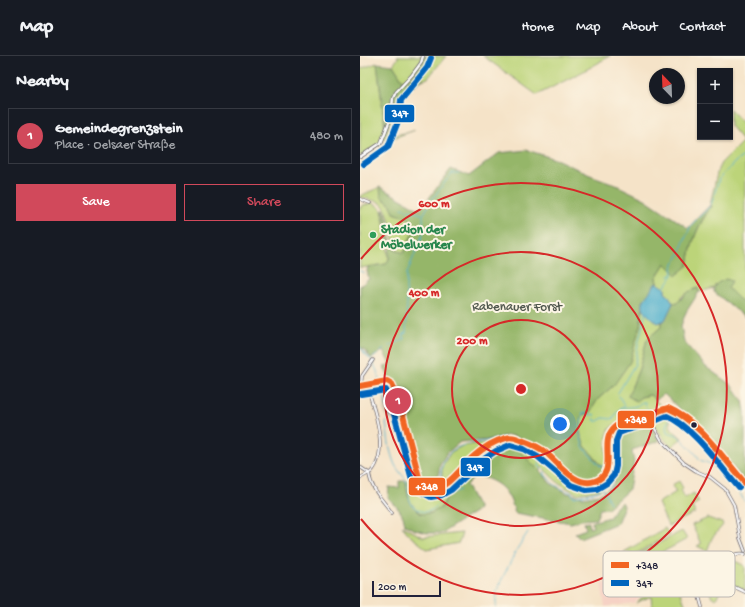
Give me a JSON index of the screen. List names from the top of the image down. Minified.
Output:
{"parks":["Rabenauer Forst"],"places":["Stadion der Möbelwerker"],"lines":["transit line 347","transit line +348"],"legend":["+348","347"],"scale_bar":"200 m","north":"top left","page":{"header":"Map","nav":["Home","Map","About","Contact"],"heading":"Nearby","map_buttons":["+","−"],"list":[{"mark":"1","name":"Gemeindegrenzstein","note":"Place · Oelsaer Straße","value":"480 m"}],"buttons":["Save","Share"],"pins":"1","scale":"200 m"},"rings":["600 m","400 m","200 m"]}
